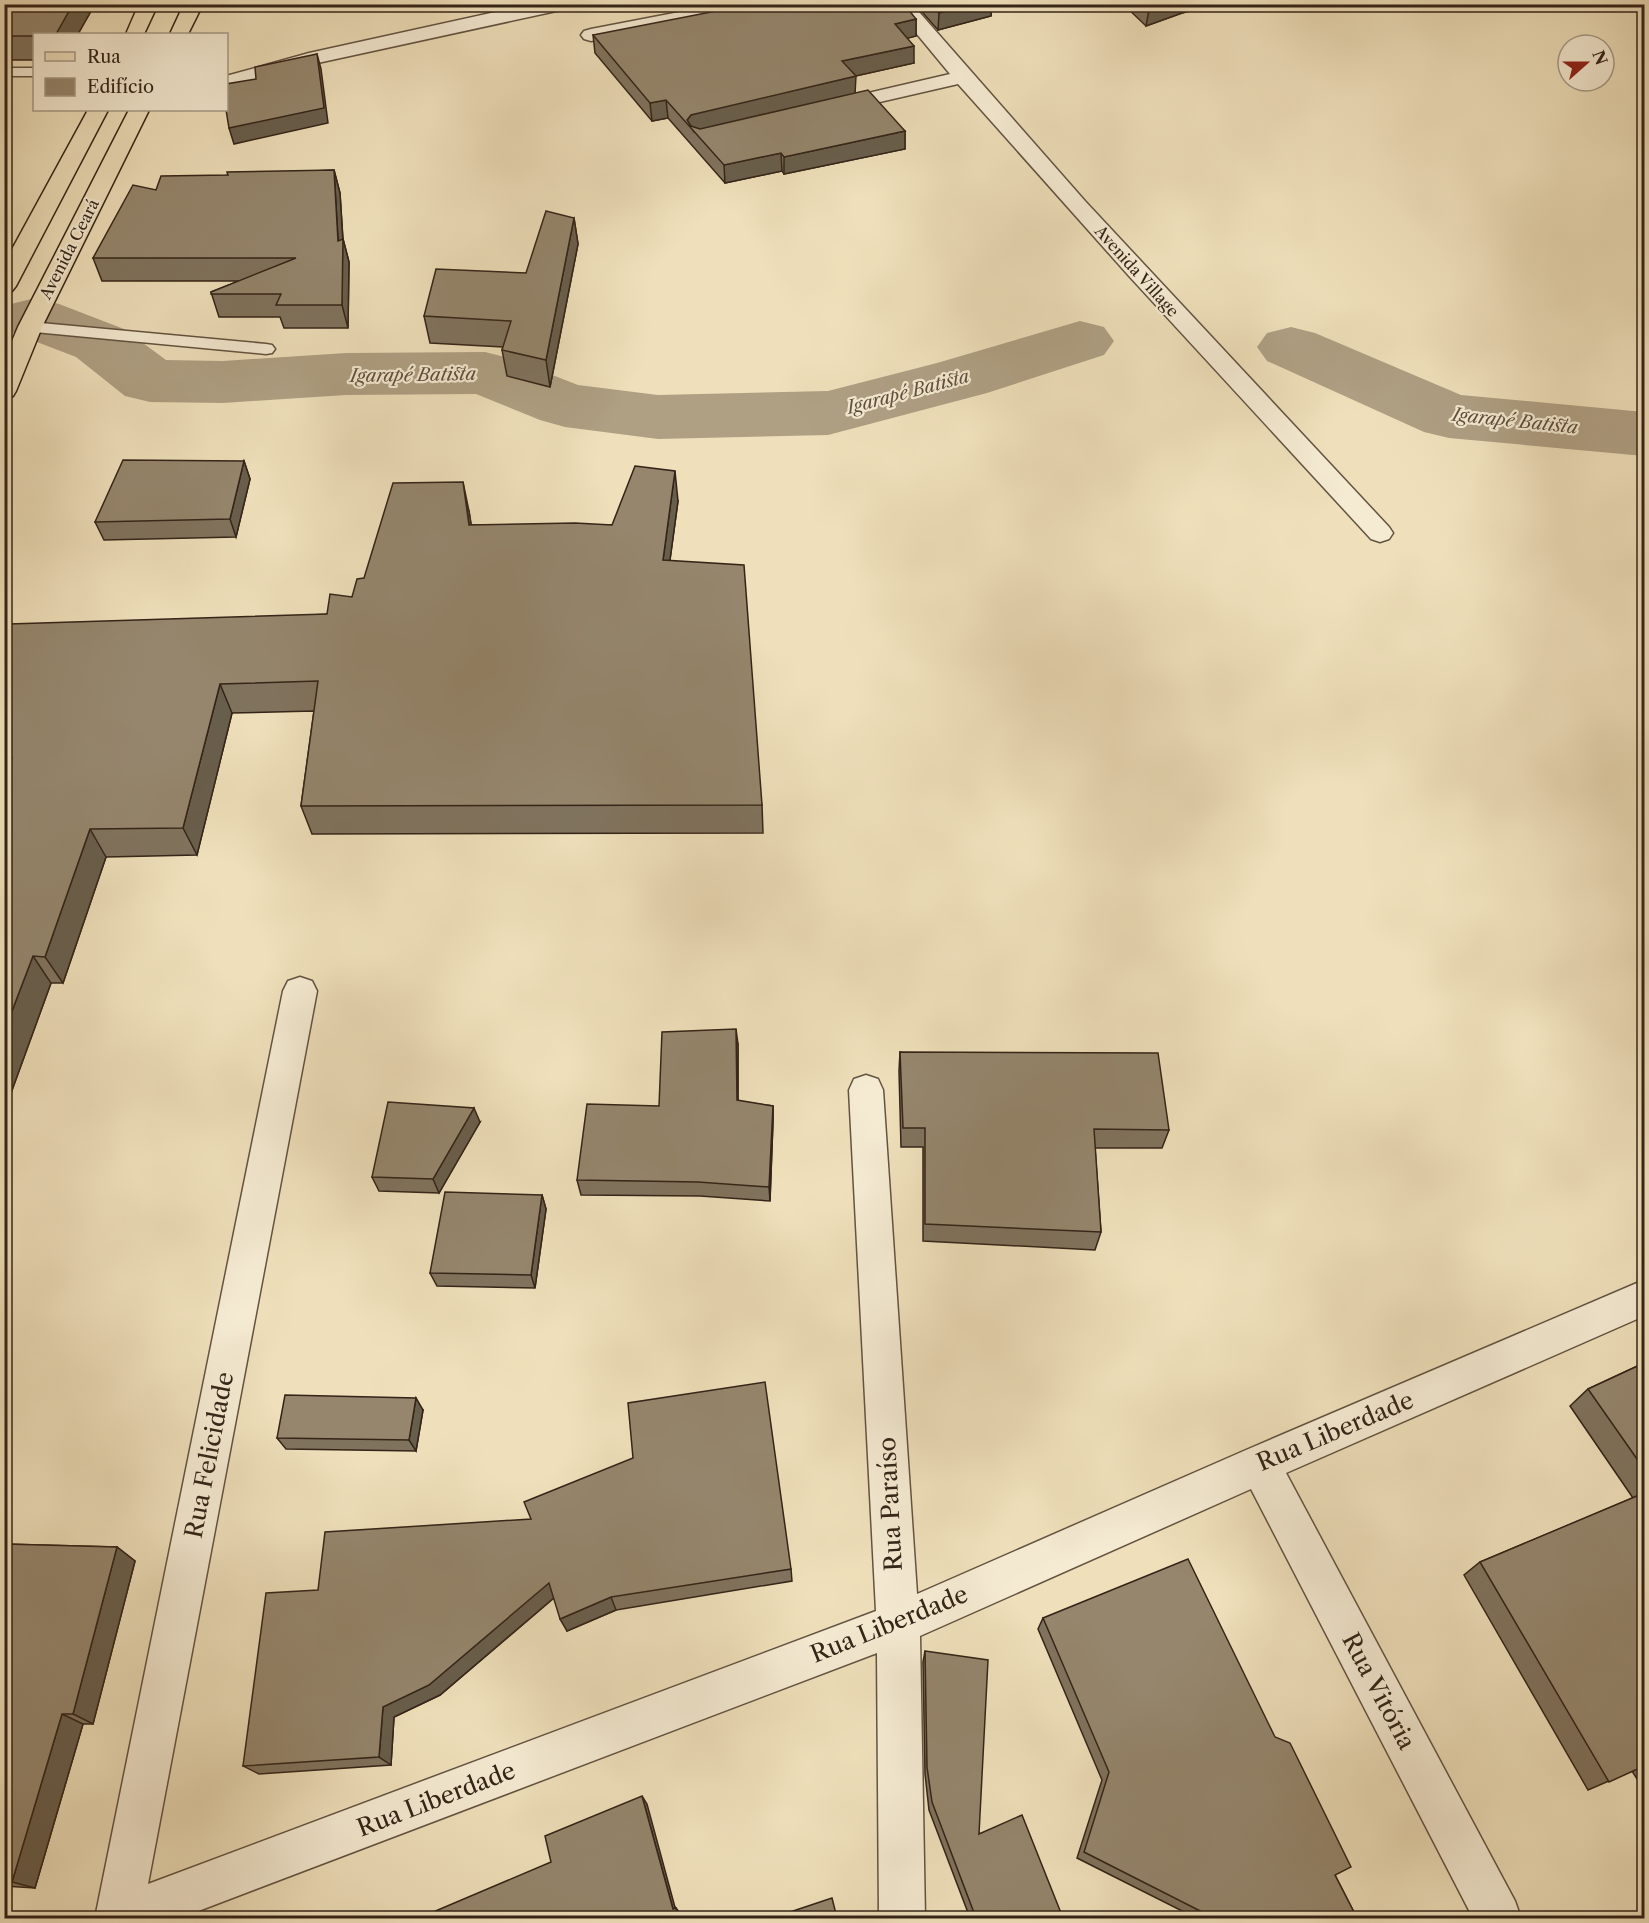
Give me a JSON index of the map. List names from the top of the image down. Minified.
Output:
{"streets":{"main road":["Avenida Ceará"],"street":["Avenida Village","Rua Liberdade","Rua Felicidade","Rua Paraíso","Rua Vitória"]},"crossings":[["Rua Liberdade","Rua Felicidade"],["Rua Liberdade","Rua Paraíso"],["Rua Liberdade","Rua Vitória"]],"water":["Igarapé Batista"],"legend":["Rua","Edifício"],"north":"right"}
